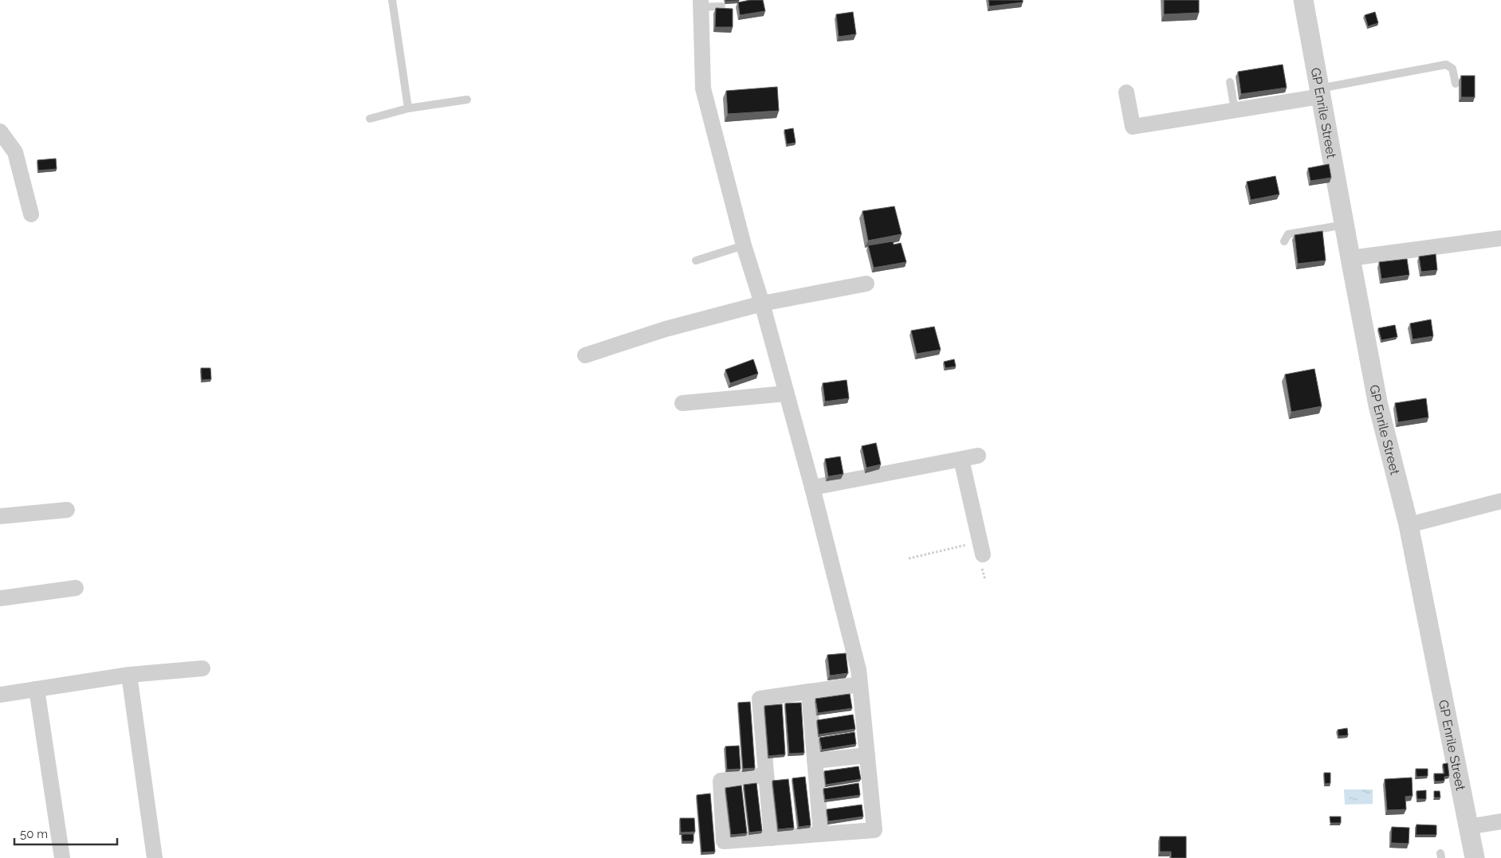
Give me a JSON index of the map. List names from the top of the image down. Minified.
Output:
{"streets":{"street":["GP Enrile Street"]},"scale_bar":"50 m"}
